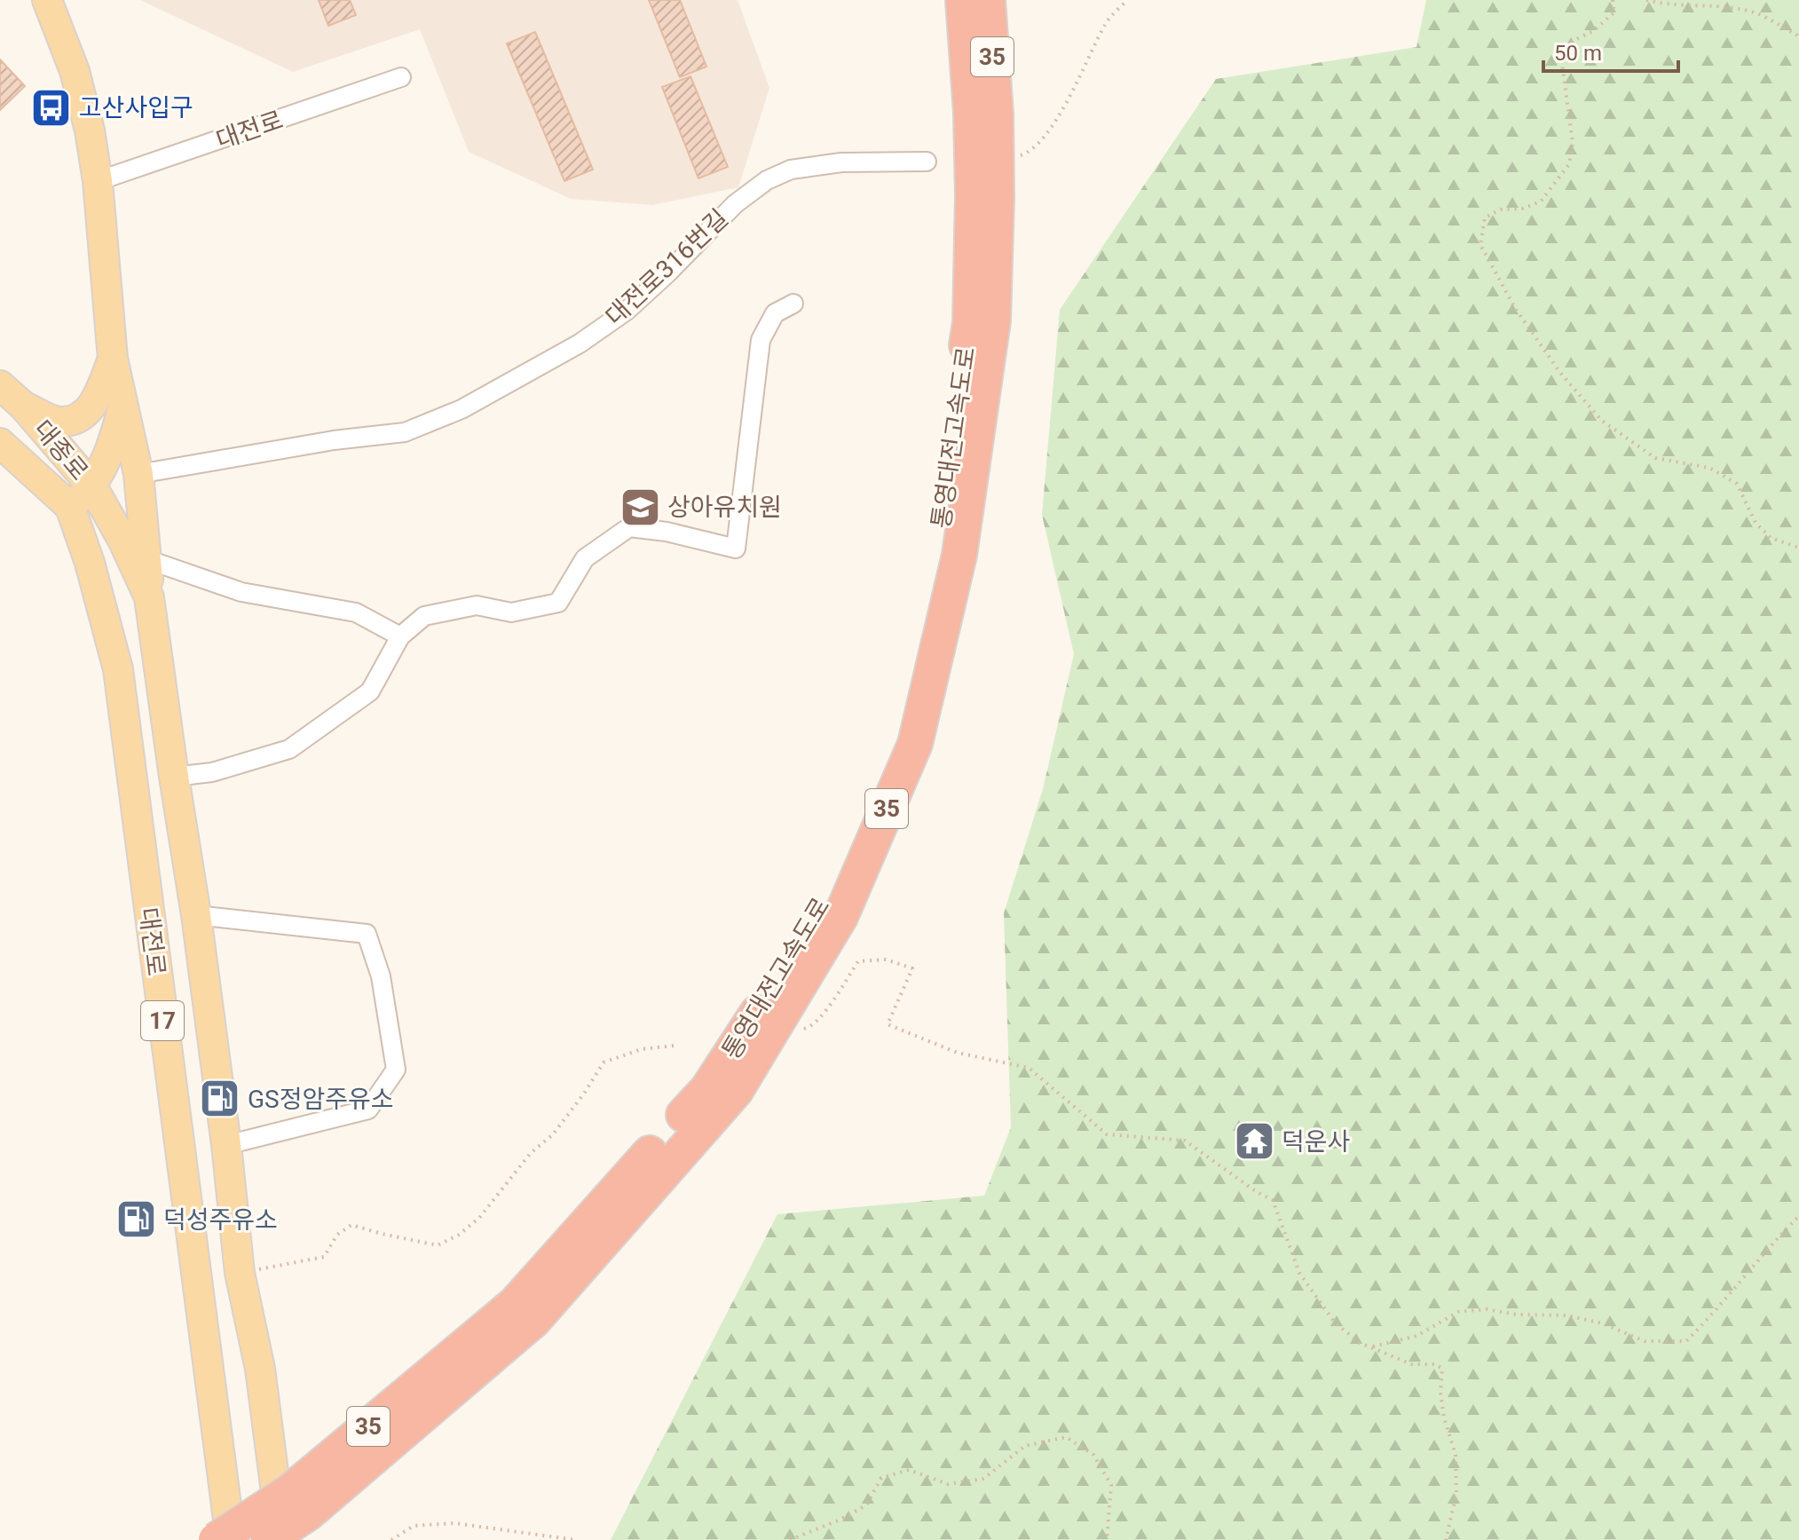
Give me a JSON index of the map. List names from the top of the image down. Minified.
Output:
{"streets":{"highway":["35","통영대전고속도로"],"main road":["대전로","대종로","17"],"street":["대전로316번길"]},"crossings":[["대전로","대종로"]],"places":{"bus stop":["고산사입구"],"school or university":["상아유치원"],"fuel station":["GS정암주유소","덕성주유소"],"temple":["덕운사"]},"scale_bar":"50 m"}
